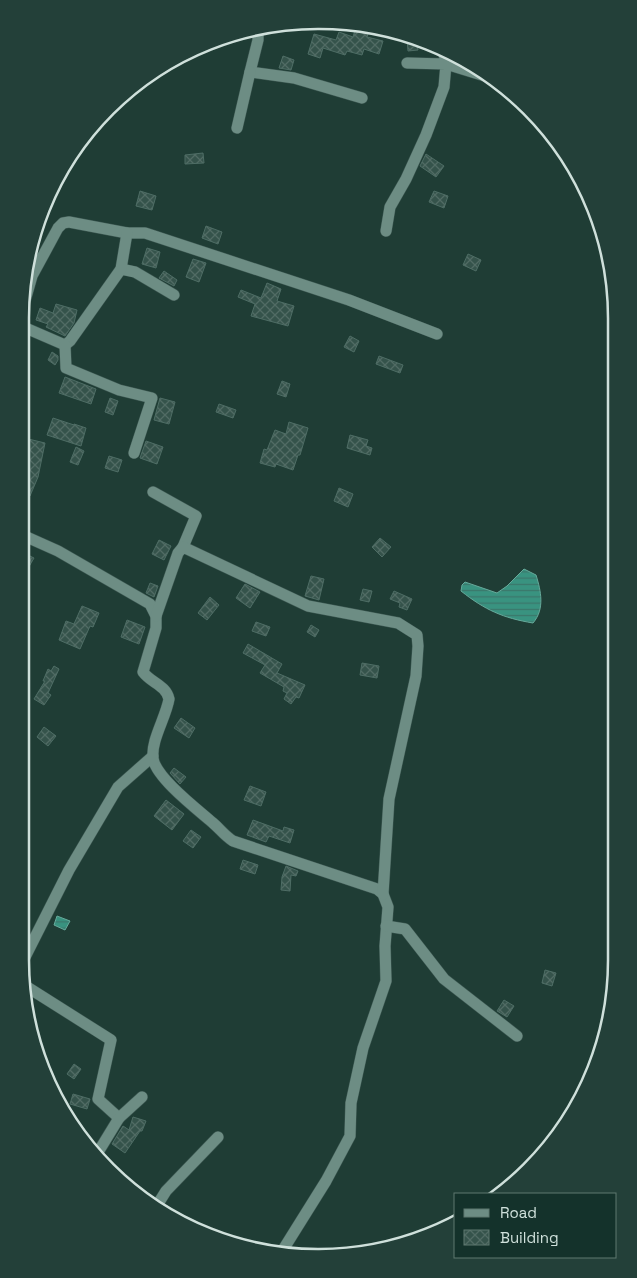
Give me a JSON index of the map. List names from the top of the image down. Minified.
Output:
{"legend":["Road","Building"]}
